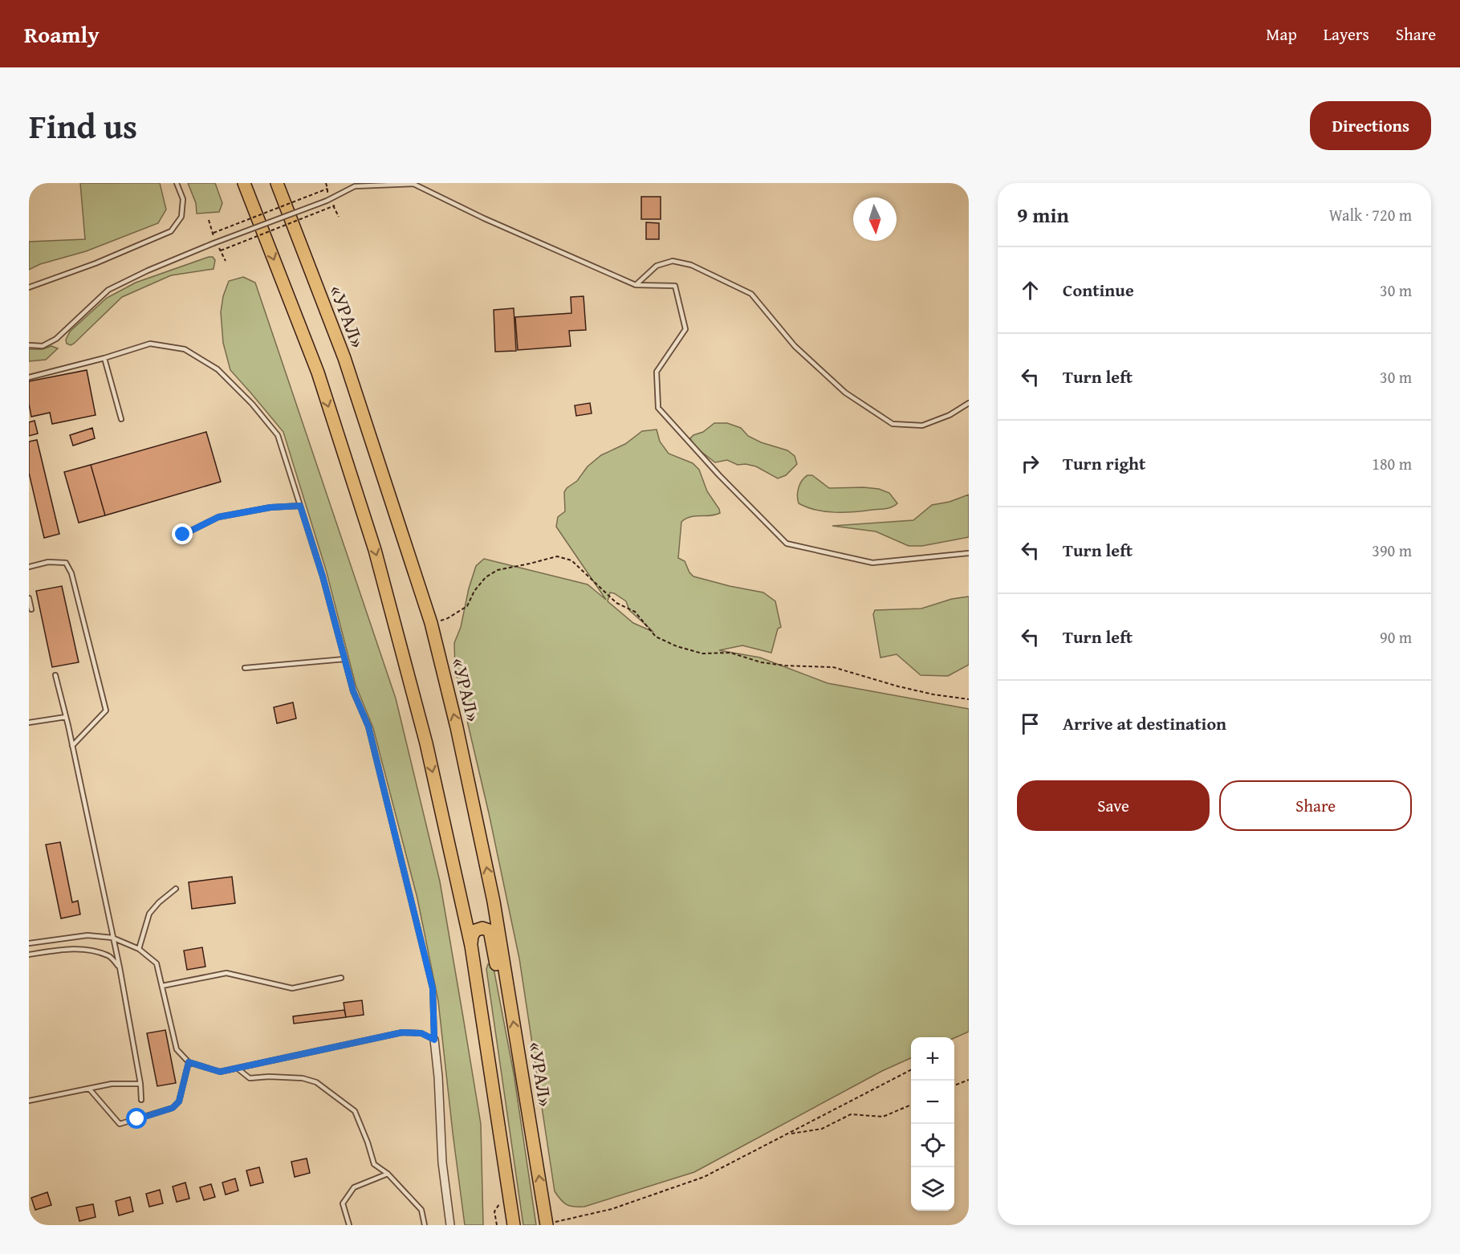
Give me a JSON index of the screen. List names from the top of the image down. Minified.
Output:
{"streets":{"main road":["«УРАЛ»"]},"north":"bottom","page":{"header":"Roamly","nav":["Map","Layers","Share"],"title":"Find us","buttons":["Directions",["Save","Share"]],"heading":["9 min","Walk · 720 m"],"list":[["Continue","30 m"],["Turn left","30 m"],["Turn right","180 m"],["Turn left","390 m"],["Turn left","90 m"],"Arrive at destination"],"map_buttons":["+","−"]}}
